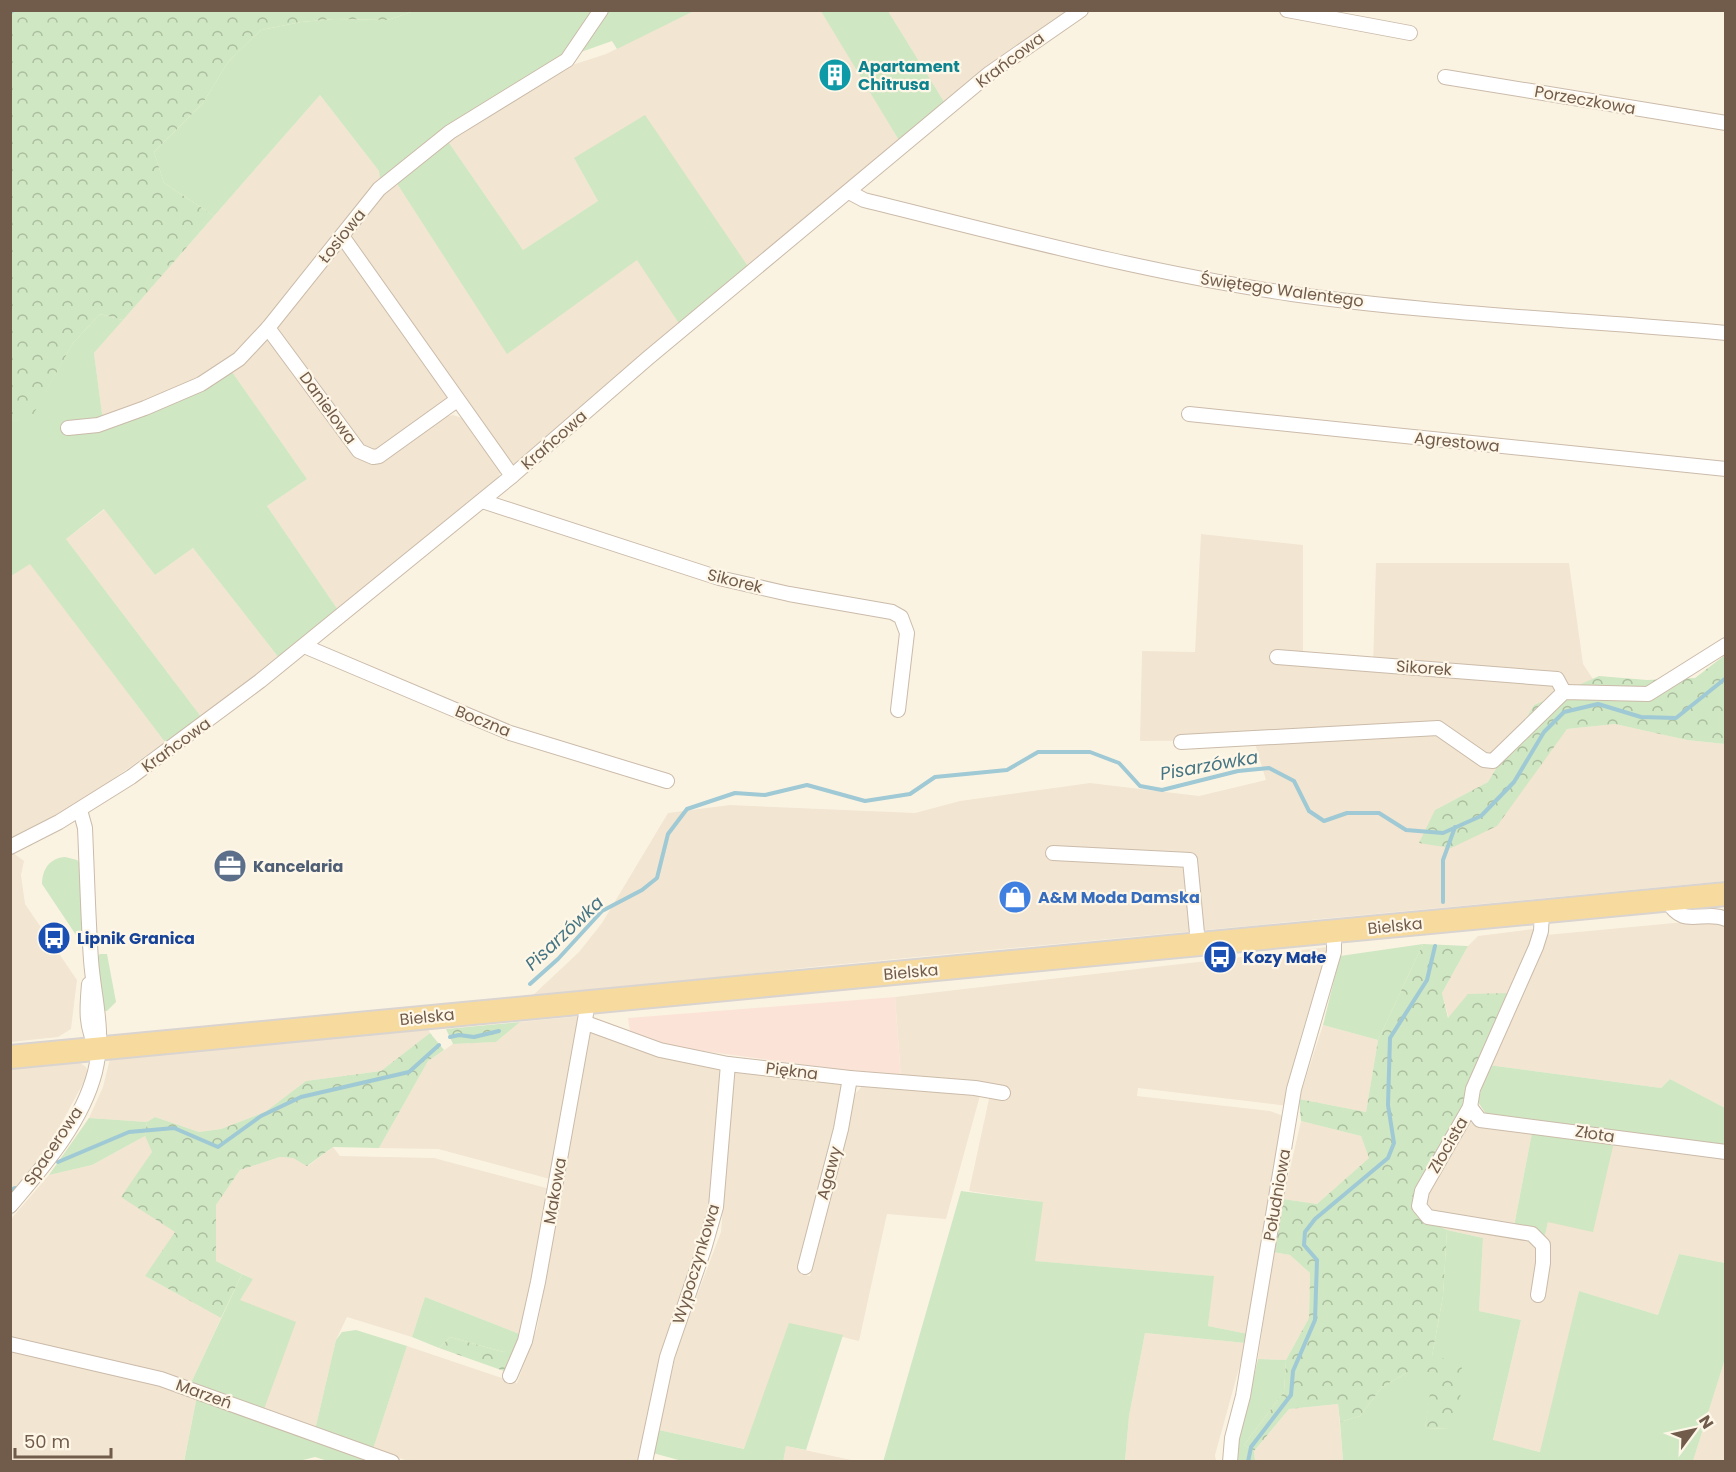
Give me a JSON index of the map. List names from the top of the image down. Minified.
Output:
{"streets":{"main road":["Bielska"],"street":["Krańcowa","Porzeczkowa","Łosiowa","Świętego Walentego","Danielowa","Agrestowa","Sikorek","Boczna","Piękna","Złota","Złocista","Spacerowa","Agawy","Makowa","Południowa","Wypoczynkowa","Marzeń"]},"crossings":[["Krańcowa","Świętego Walentego"],["Krańcowa","Sikorek"],["Krańcowa","Boczna"],["Krańcowa","Spacerowa"],["Łosiowa","Danielowa"],["Bielska","Piękna"],["Bielska","Złocista"],["Bielska","Spacerowa"],["Bielska","Makowa"],["Bielska","Południowa"],["Piękna","Agawy"],["Piękna","Makowa"],["Piękna","Wypoczynkowa"],["Złota","Złocista"]],"water":["Pisarzówka"],"places":{"building":["Apartament Chitrusa"],"office":["Kancelaria"],"shop":["A&M Moda Damska"],"bus stop":["Lipnik Granica","Kozy Małe"]},"scale_bar":"50 m","north":"top right"}
